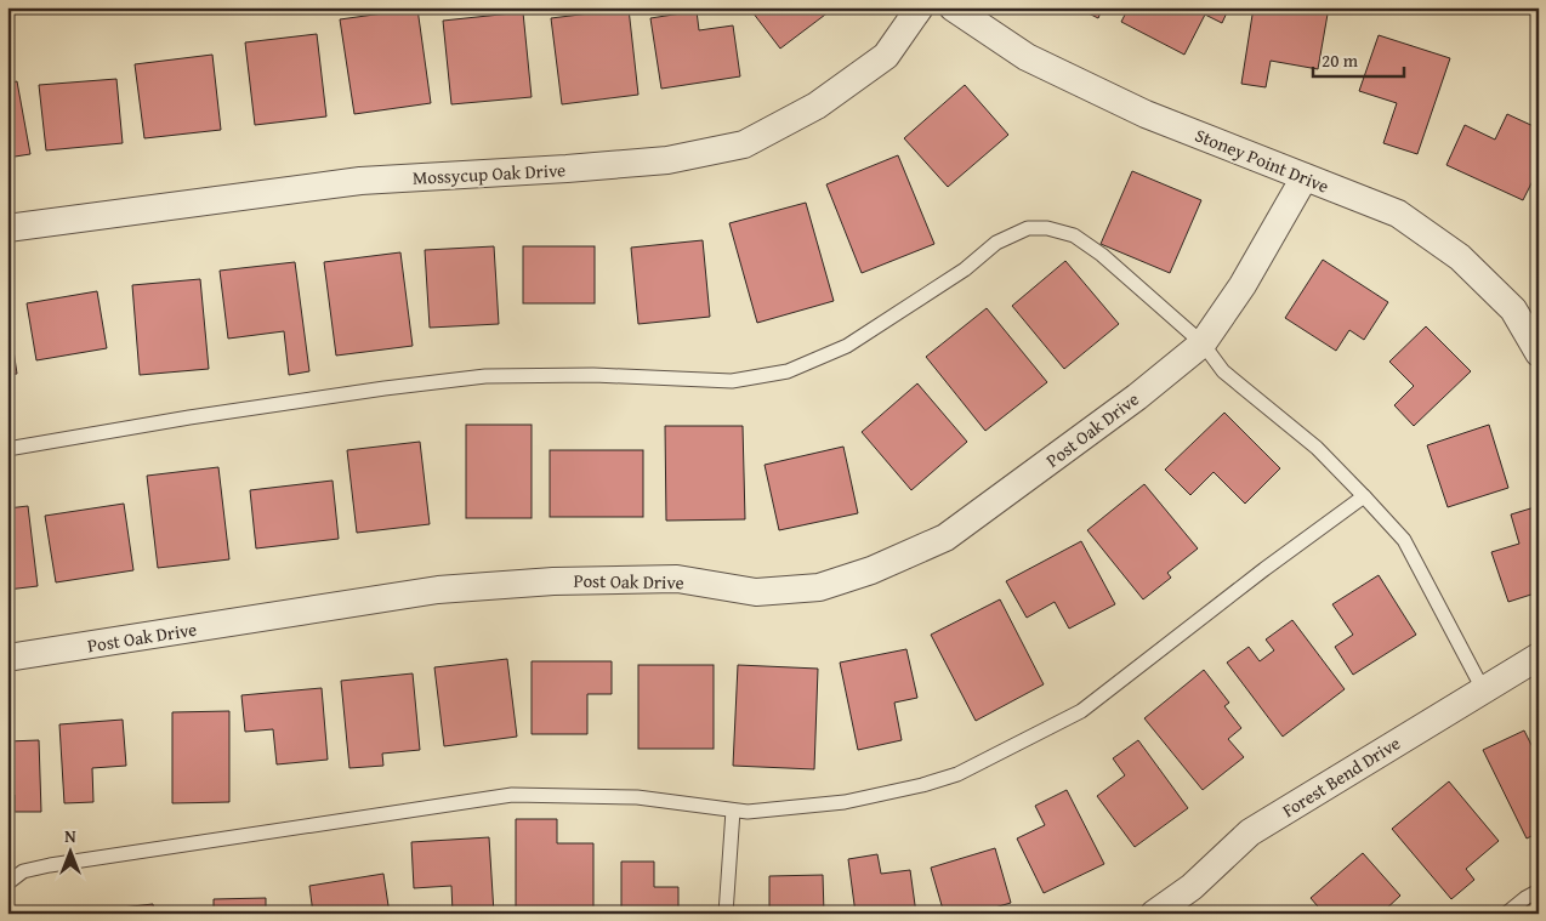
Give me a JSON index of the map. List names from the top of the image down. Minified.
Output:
{"streets":{"street":["Stoney Point Drive","Mossycup Oak Drive","Post Oak Drive","Forest Bend Drive"]},"crossings":[["Stoney Point Drive","Post Oak Drive"]],"scale_bar":"20 m","north":"top"}
